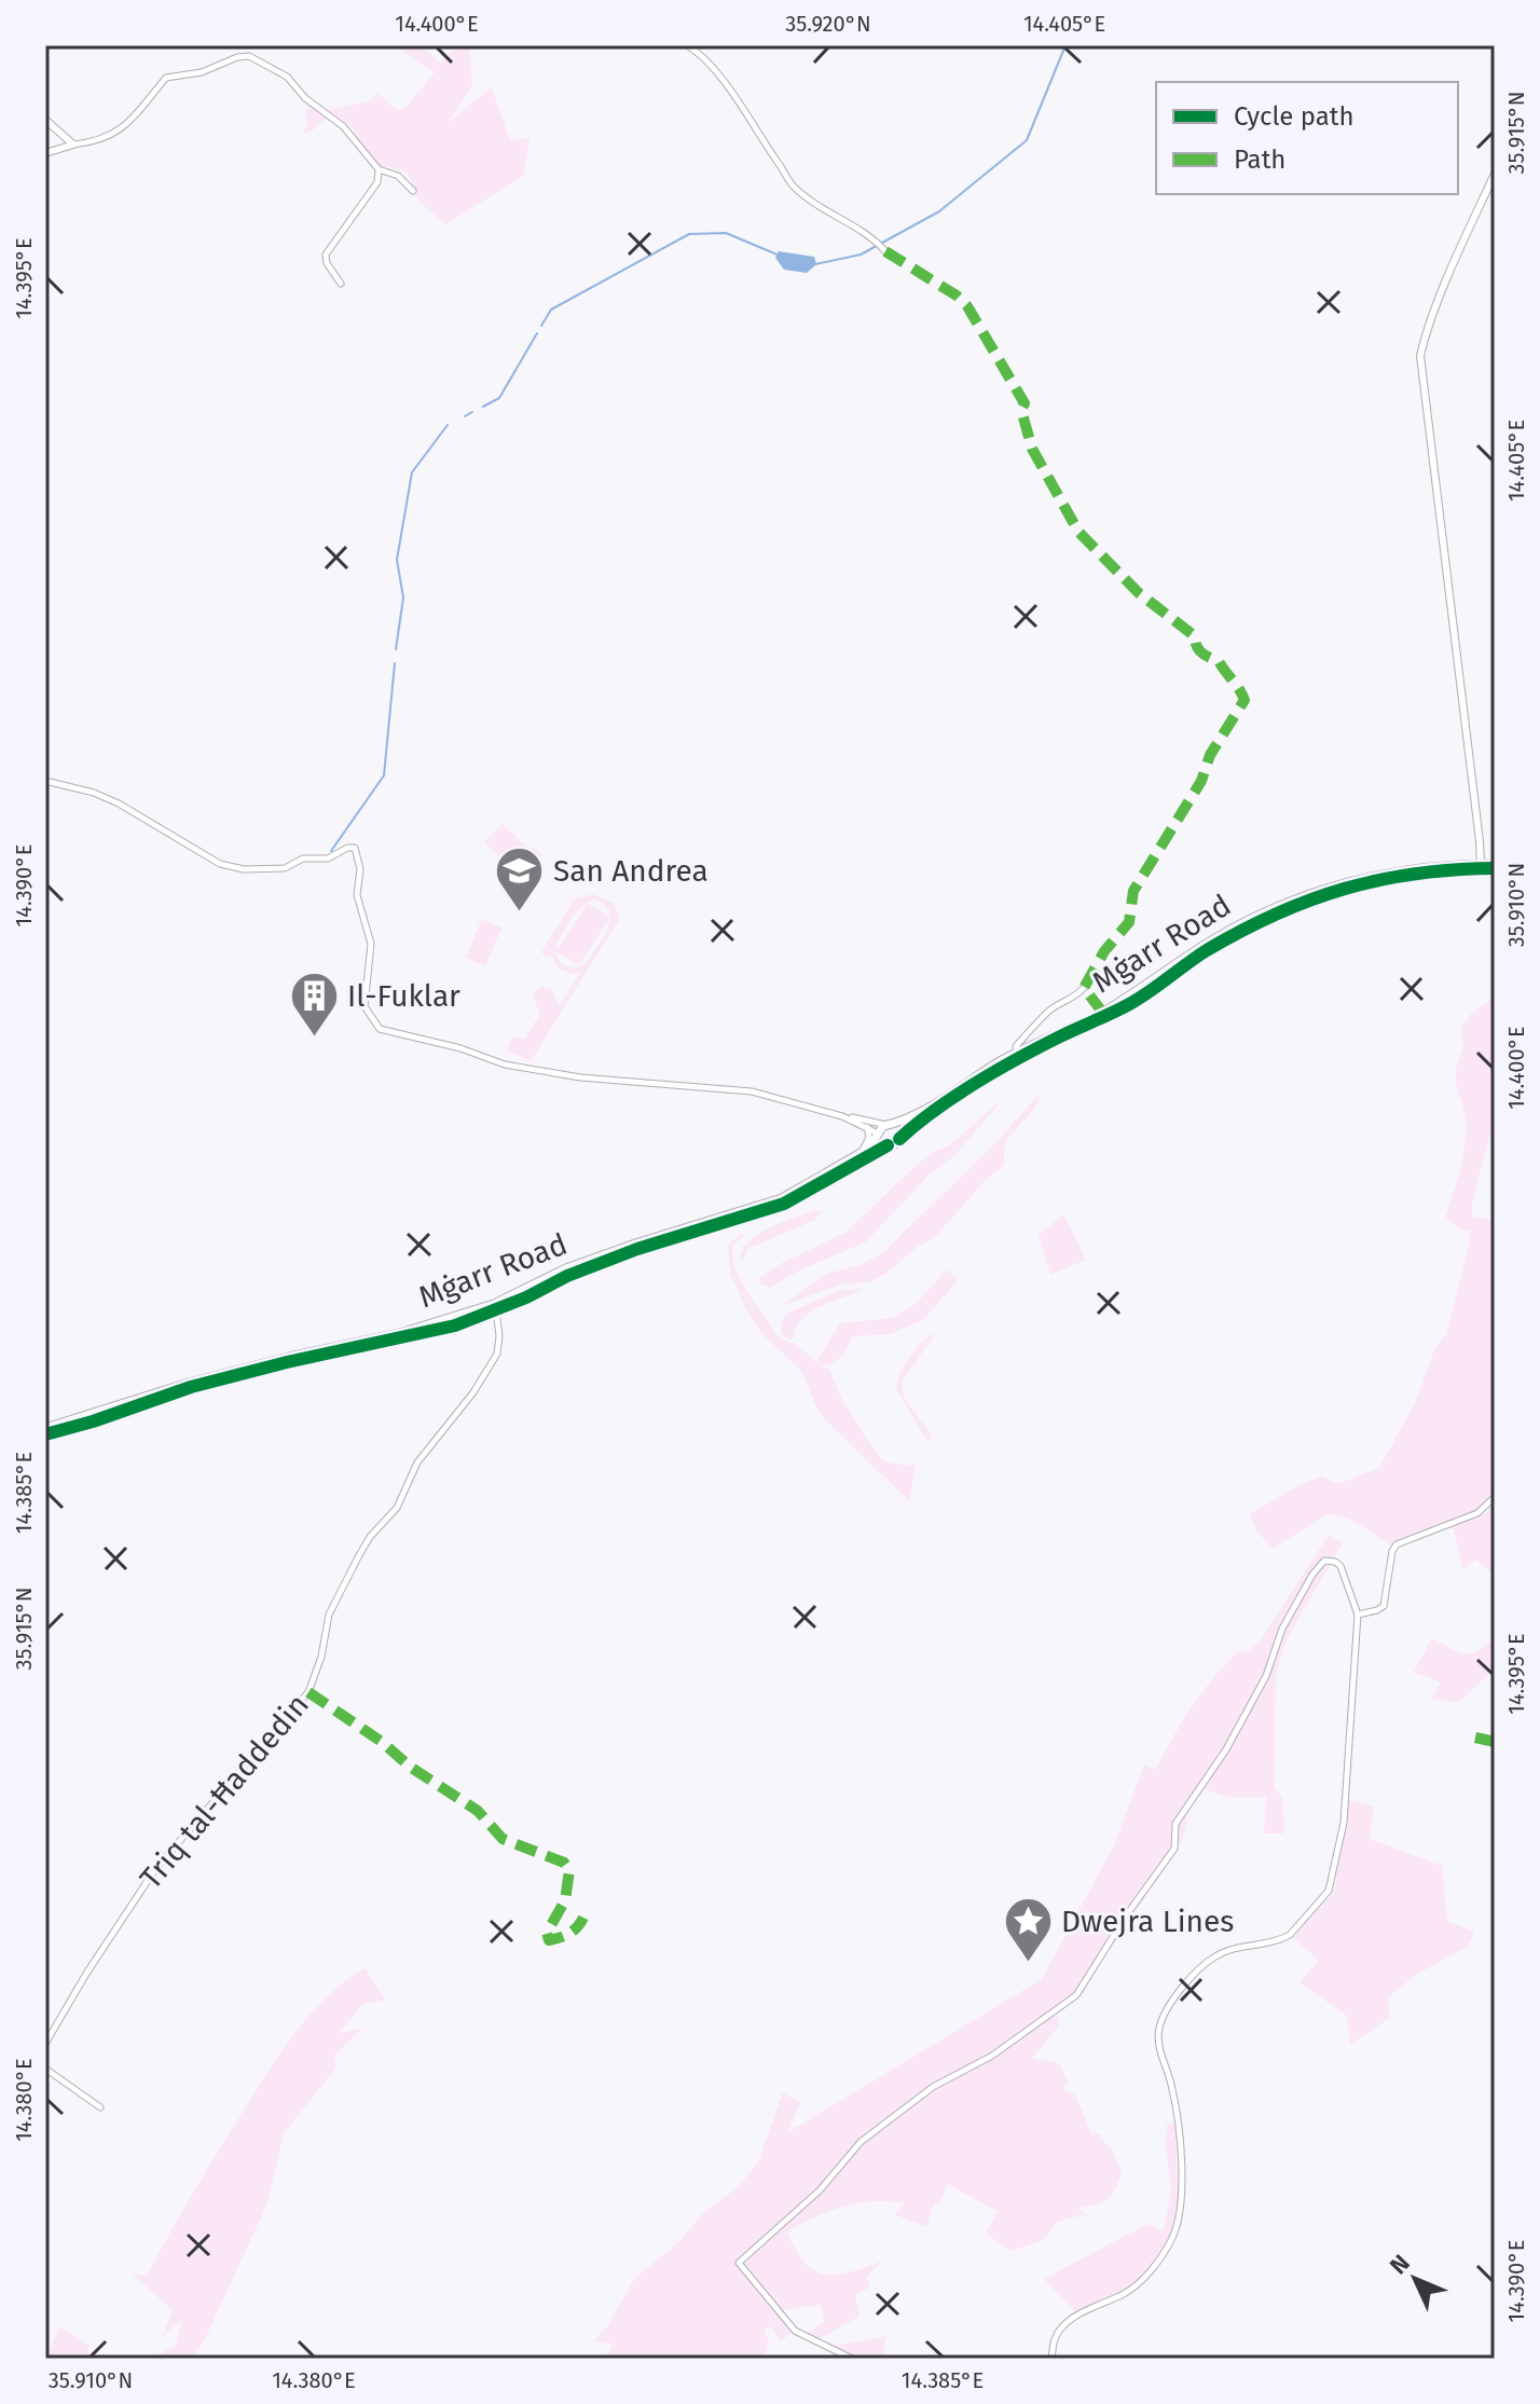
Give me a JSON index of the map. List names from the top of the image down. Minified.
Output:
{"streets":{"main road":["Mġarr Road"],"street":["Triq tal-Ħaddedin"]},"crossings":[["Mġarr Road","Triq tal-Ħaddedin"]],"places":{"school or university":["San Andrea"],"building":["Il-Fuklar"],"place":["Dwejra Lines"]},"legend":["Cycle path","Path"],"north":"top left","coordinates":["14.400°E","35.920°N","14.405°E","35.915°N","14.395°E","14.390°E","35.910°N","14.385°E","14.380°E"]}
